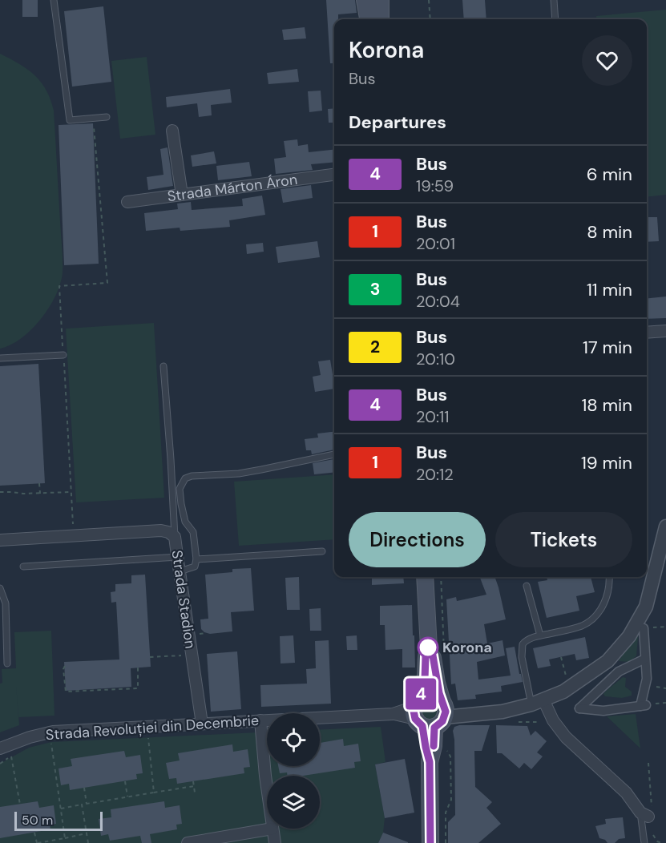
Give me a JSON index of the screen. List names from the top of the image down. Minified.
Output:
{"streets":{"street":["Strada Márton Áron","Strada Stadion","Strada Revoluției din Decembrie"]},"crossings":[["Strada Stadion","Strada Revoluției din Decembrie"]],"places":["Korona"],"lines":["bus line 4"],"scale_bar":"50 m","page":{"on_map":"4","heading":[["Korona","Bus"],"Departures"],"list":[{"mark":"4","name":"Bus","note":"19:59","value":"6 min"},{"mark":"1","name":"Bus","note":"20:01","value":"8 min"},{"mark":"3","name":"Bus","note":"20:04","value":"11 min"},{"mark":"2","name":"Bus","note":"20:10","value":"17 min"},{"mark":"4","name":"Bus","note":"20:11","value":"18 min"},{"mark":"1","name":"Bus","note":"20:12","value":"19 min"}],"buttons":["Directions","Tickets"],"scale":"50 m"}}
